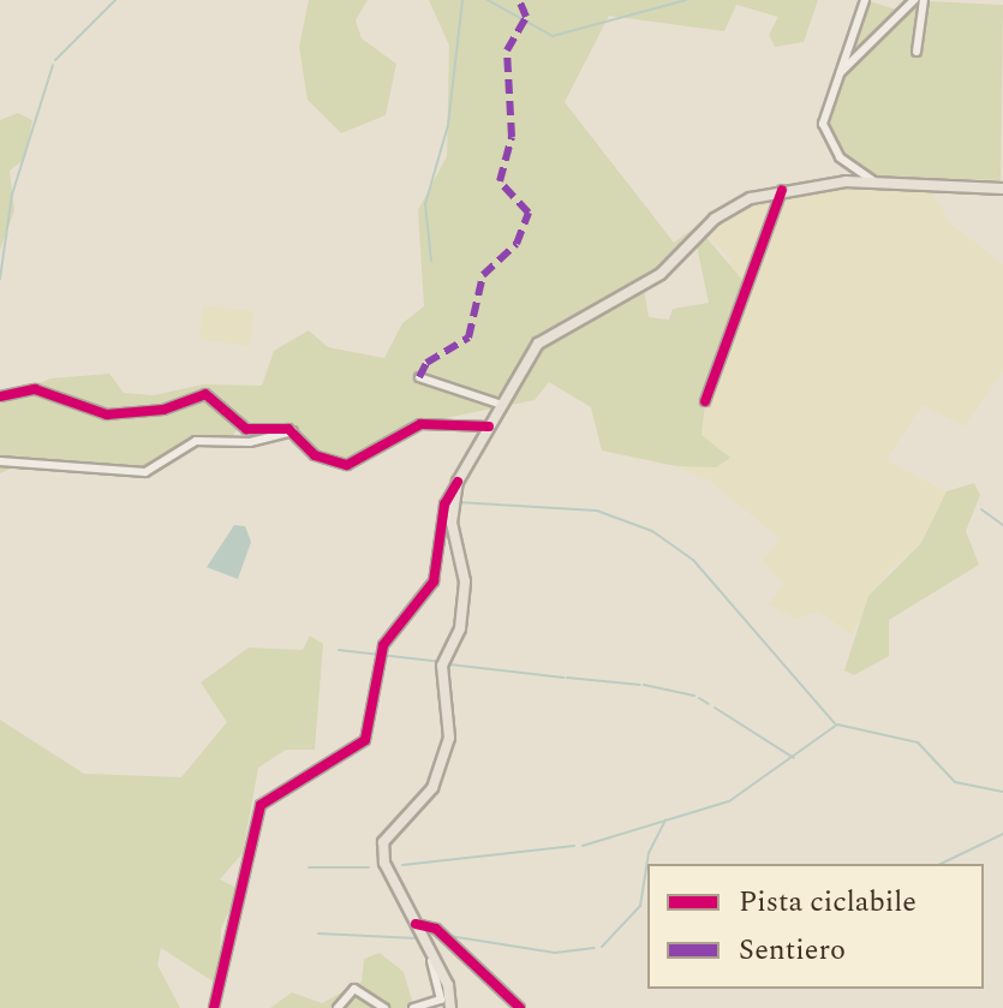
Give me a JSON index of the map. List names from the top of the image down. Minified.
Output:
{"legend":["Pista ciclabile","Sentiero"]}
